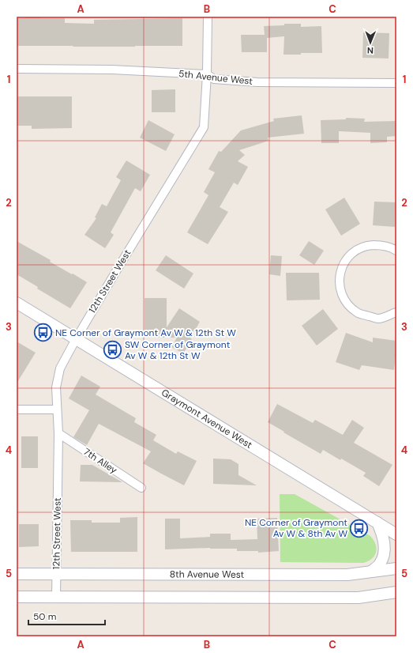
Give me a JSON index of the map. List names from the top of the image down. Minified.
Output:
{"streets":{"main road":["Graymont Avenue West","8th Avenue West"],"street":["5th Avenue West","12th Street West","7th Alley"]},"crossings":[["5th Avenue West","12th Street West"],["12th Street West","Graymont Avenue West"],["12th Street West","7th Alley"],["12th Street West","8th Avenue West"]],"places":{"bus stop":["NE Corner of Graymont Av W & 12th St W","SW Corner of Graymont Av W & 12th St W","NE Corner of Graymont Av W & 8th Av W"]},"scale_bar":"50 m","north":"bottom","grid":{"columns":["A","B","C"],"rows":["1","2","3","4","5"]}}
